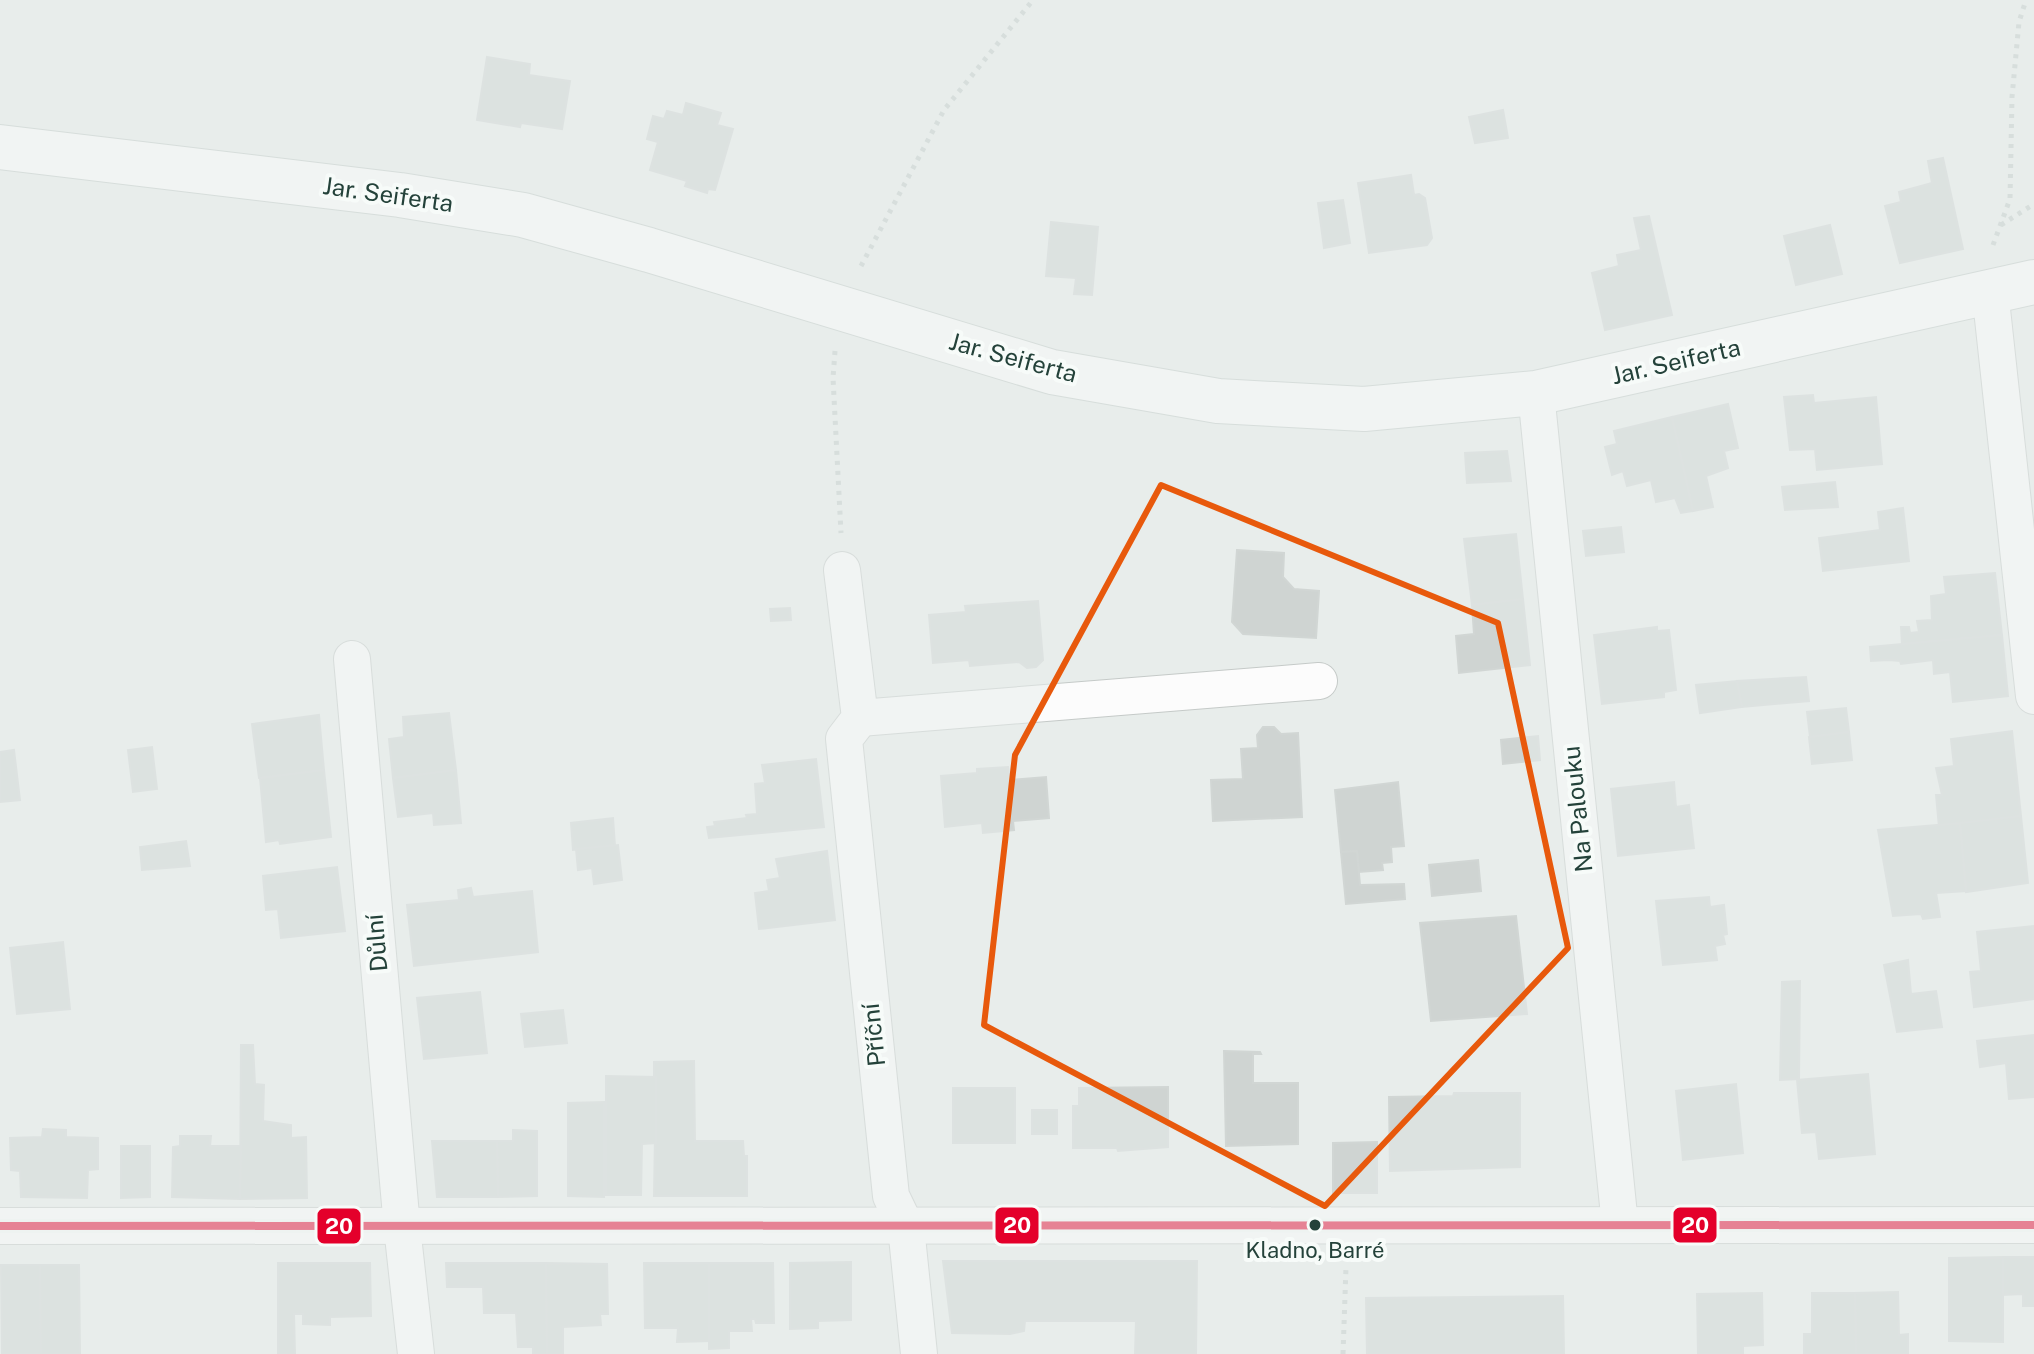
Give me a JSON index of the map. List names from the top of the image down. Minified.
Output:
{"streets":{"street":["Jar. Seiferta","Na Palouku","Důlní","Příční"]},"crossings":[["Jar. Seiferta","Na Palouku"]],"places":["Kladno, Barré"],"lines":["transit line 20"]}
